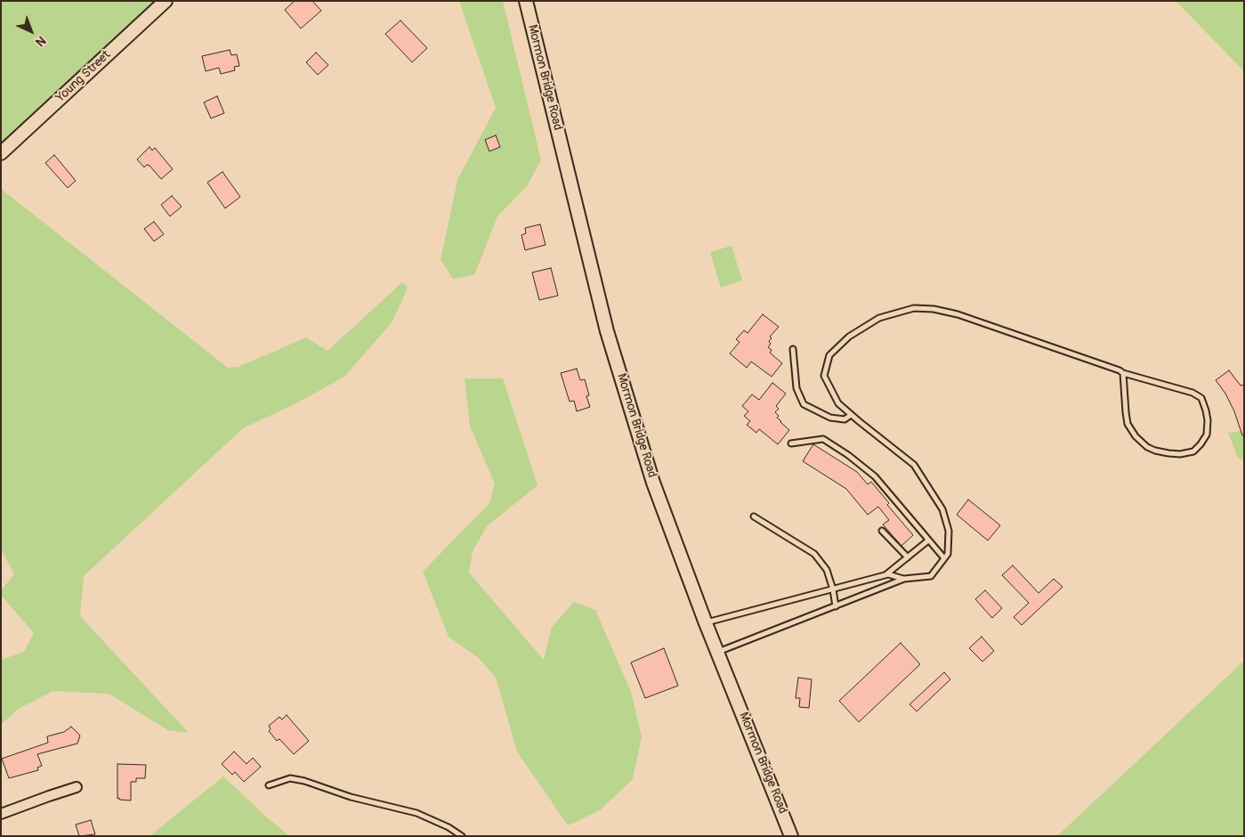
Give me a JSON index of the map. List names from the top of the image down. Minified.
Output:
{"streets":{"main road":["Young Street","Mormon Bridge Road"]},"north":"bottom right"}
